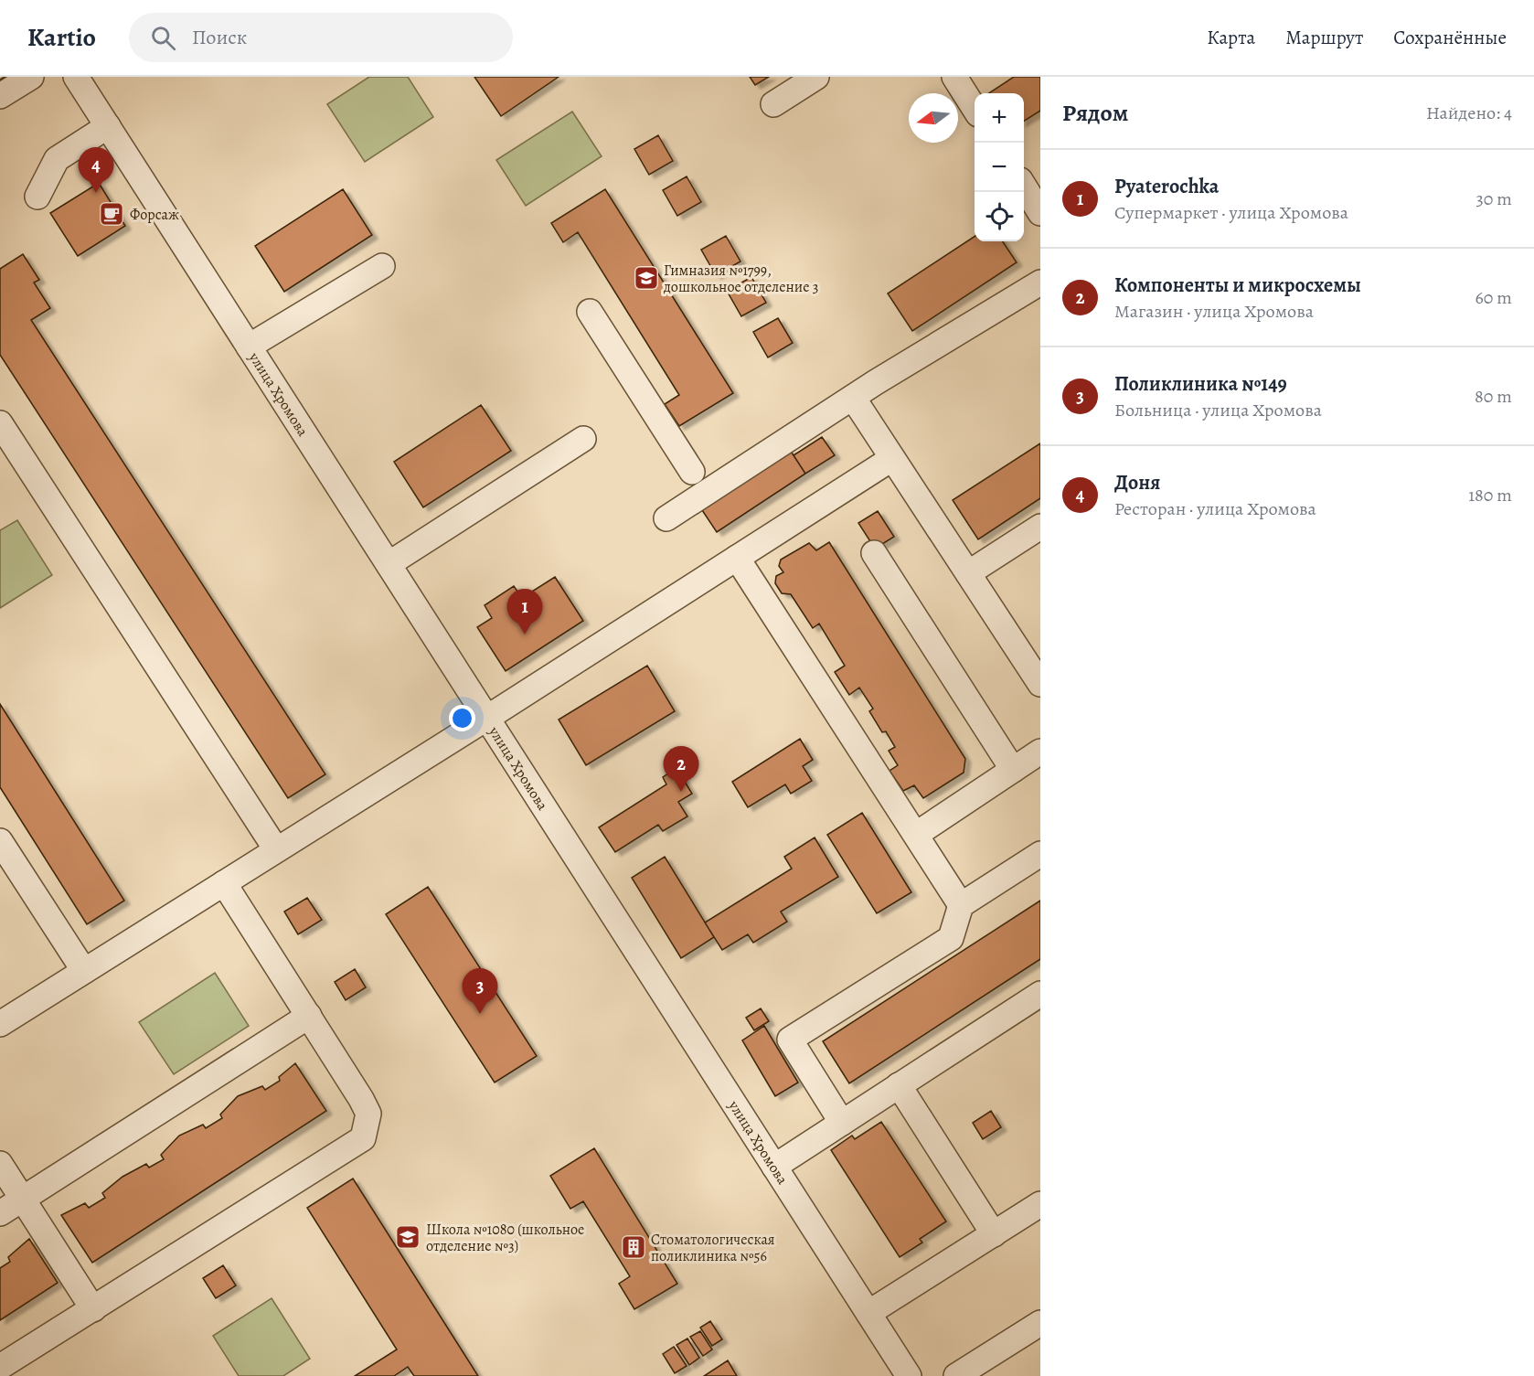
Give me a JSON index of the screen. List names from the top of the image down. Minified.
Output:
{"streets":{"street":["улица Хромова"]},"places":{"cafe":["Форсаж"],"school or university":["Гимназия №1799, дошкольное отделение 3","Школа №1080 (школьное отделение №3)"],"building":["Стоматологическая поликлиника №56"]},"north":"left","page":{"header":"Kartio","search":"Поиск","nav":["Карта","Маршрут","Сохранённые"],"heading":["Рядом","Найдено: 4"],"map_buttons":["+","−"],"pins":["4","1","2","3"],"list":[{"mark":"1","name":"Pyaterochka","note":"Супермаркет · улица Хромова","value":"30 m"},{"mark":"2","name":"Компоненты и микросхемы","note":"Магазин · улица Хромова","value":"60 m"},{"mark":"3","name":"Поликлиника №149","note":"Больница · улица Хромова","value":"80 m"},{"mark":"4","name":"Доня","note":"Ресторан · улица Хромова","value":"180 m"}]}}
